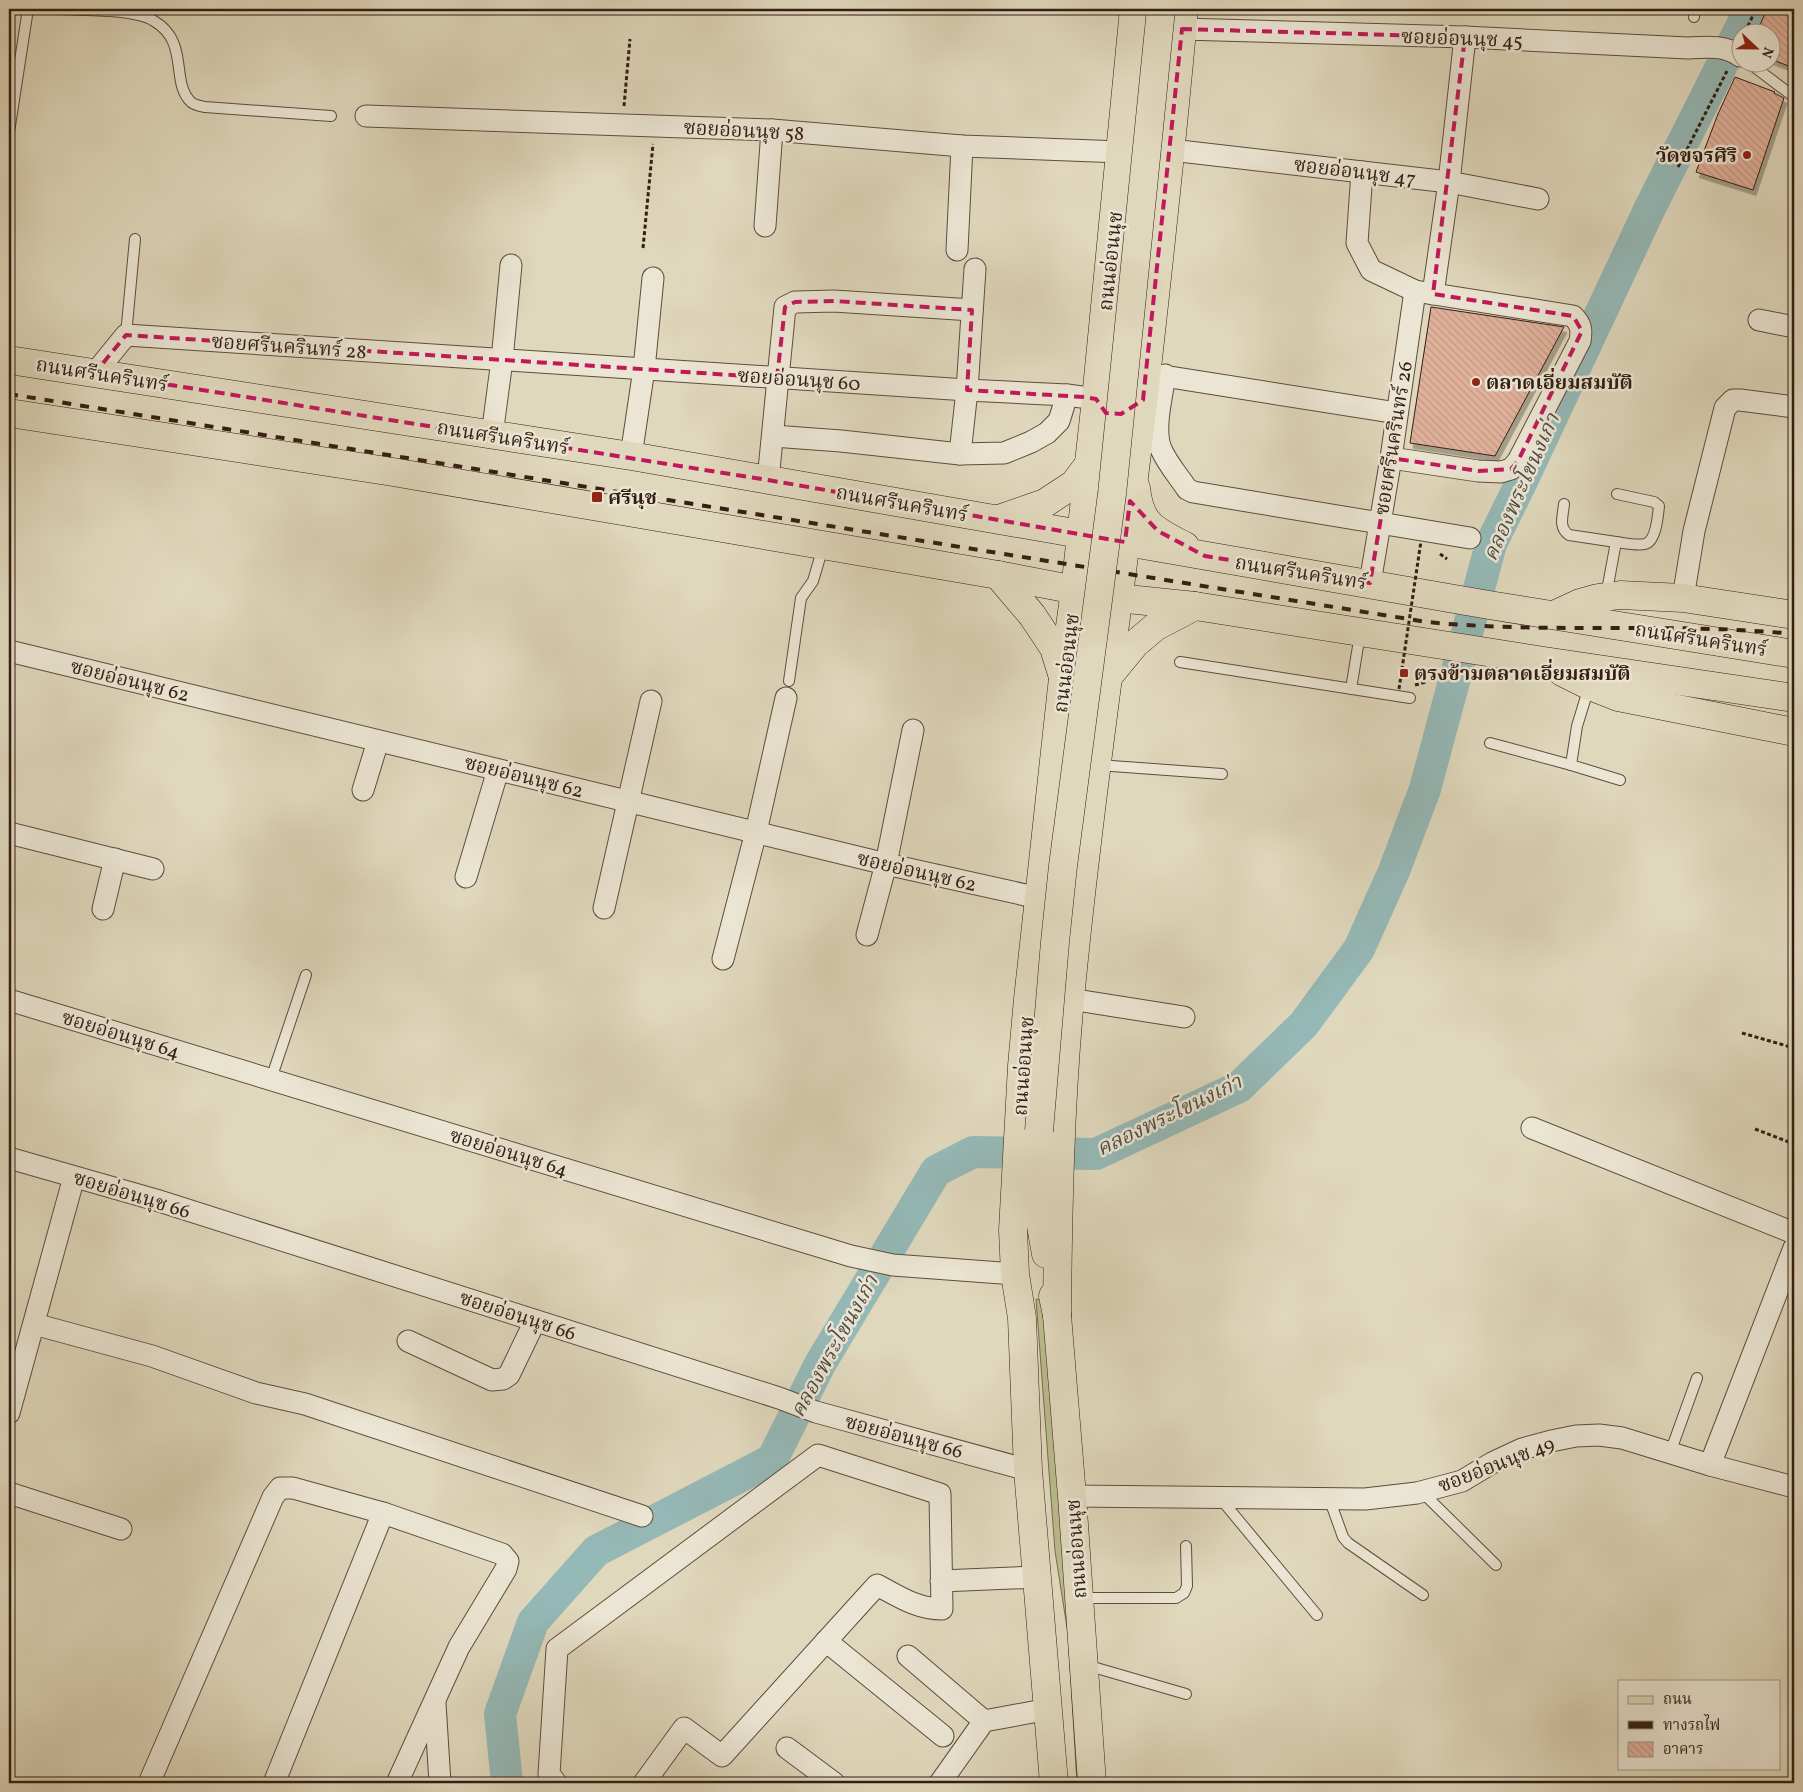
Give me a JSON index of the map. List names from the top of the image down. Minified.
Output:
{"streets":{"main road":["ถนนอ่อนนุช","ถนนศรีนครินทร์"],"street":["ซอยอ่อนนุช 45","ซอยอ่อนนุช 58","ซอยอ่อนนุช 47","ซอยศรีนครินทร์ 28","ซอยอ่อนนุช 60","ซอยศรีนครินทร์ 26","ซอยอ่อนนุช 62","ซอยอ่อนนุช 64","ซอยอ่อนนุช 66","ซอยอ่อนนุช 49"]},"crossings":[["ซอยอ่อนนุช 45","ถนนอ่อนนุช"],["ซอยอ่อนนุช 45","ซอยศรีนครินทร์ 26"],["ซอยอ่อนนุช 58","ถนนอ่อนนุช"],["ซอยอ่อนนุช 47","ถนนอ่อนนุช"],["ซอยอ่อนนุช 47","ซอยศรีนครินทร์ 26"],["ถนนอ่อนนุช","ถนนศรีนครินทร์"],["ถนนอ่อนนุช","ซอยอ่อนนุช 60"],["ถนนอ่อนนุช","ซอยอ่อนนุช 62"],["ถนนอ่อนนุช","ซอยอ่อนนุช 64"],["ถนนอ่อนนุช","ซอยอ่อนนุช 66"],["ถนนอ่อนนุช","ซอยอ่อนนุช 49"],["ซอยศรีนครินทร์ 28","ซอยอ่อนนุช 60"],["ถนนศรีนครินทร์","ซอยศรีนครินทร์ 26"]],"water":["คลองพระโขนงเก่า"],"places":{"other":["วัดขจรศิริ","ตลาดเอี่ยมสมบัติ"],"transit":["ศรีนุช","ตรงข้ามตลาดเอี่ยมสมบัติ"]},"legend":["ถนน","ทางรถไฟ","อาคาร"],"north":"right"}
